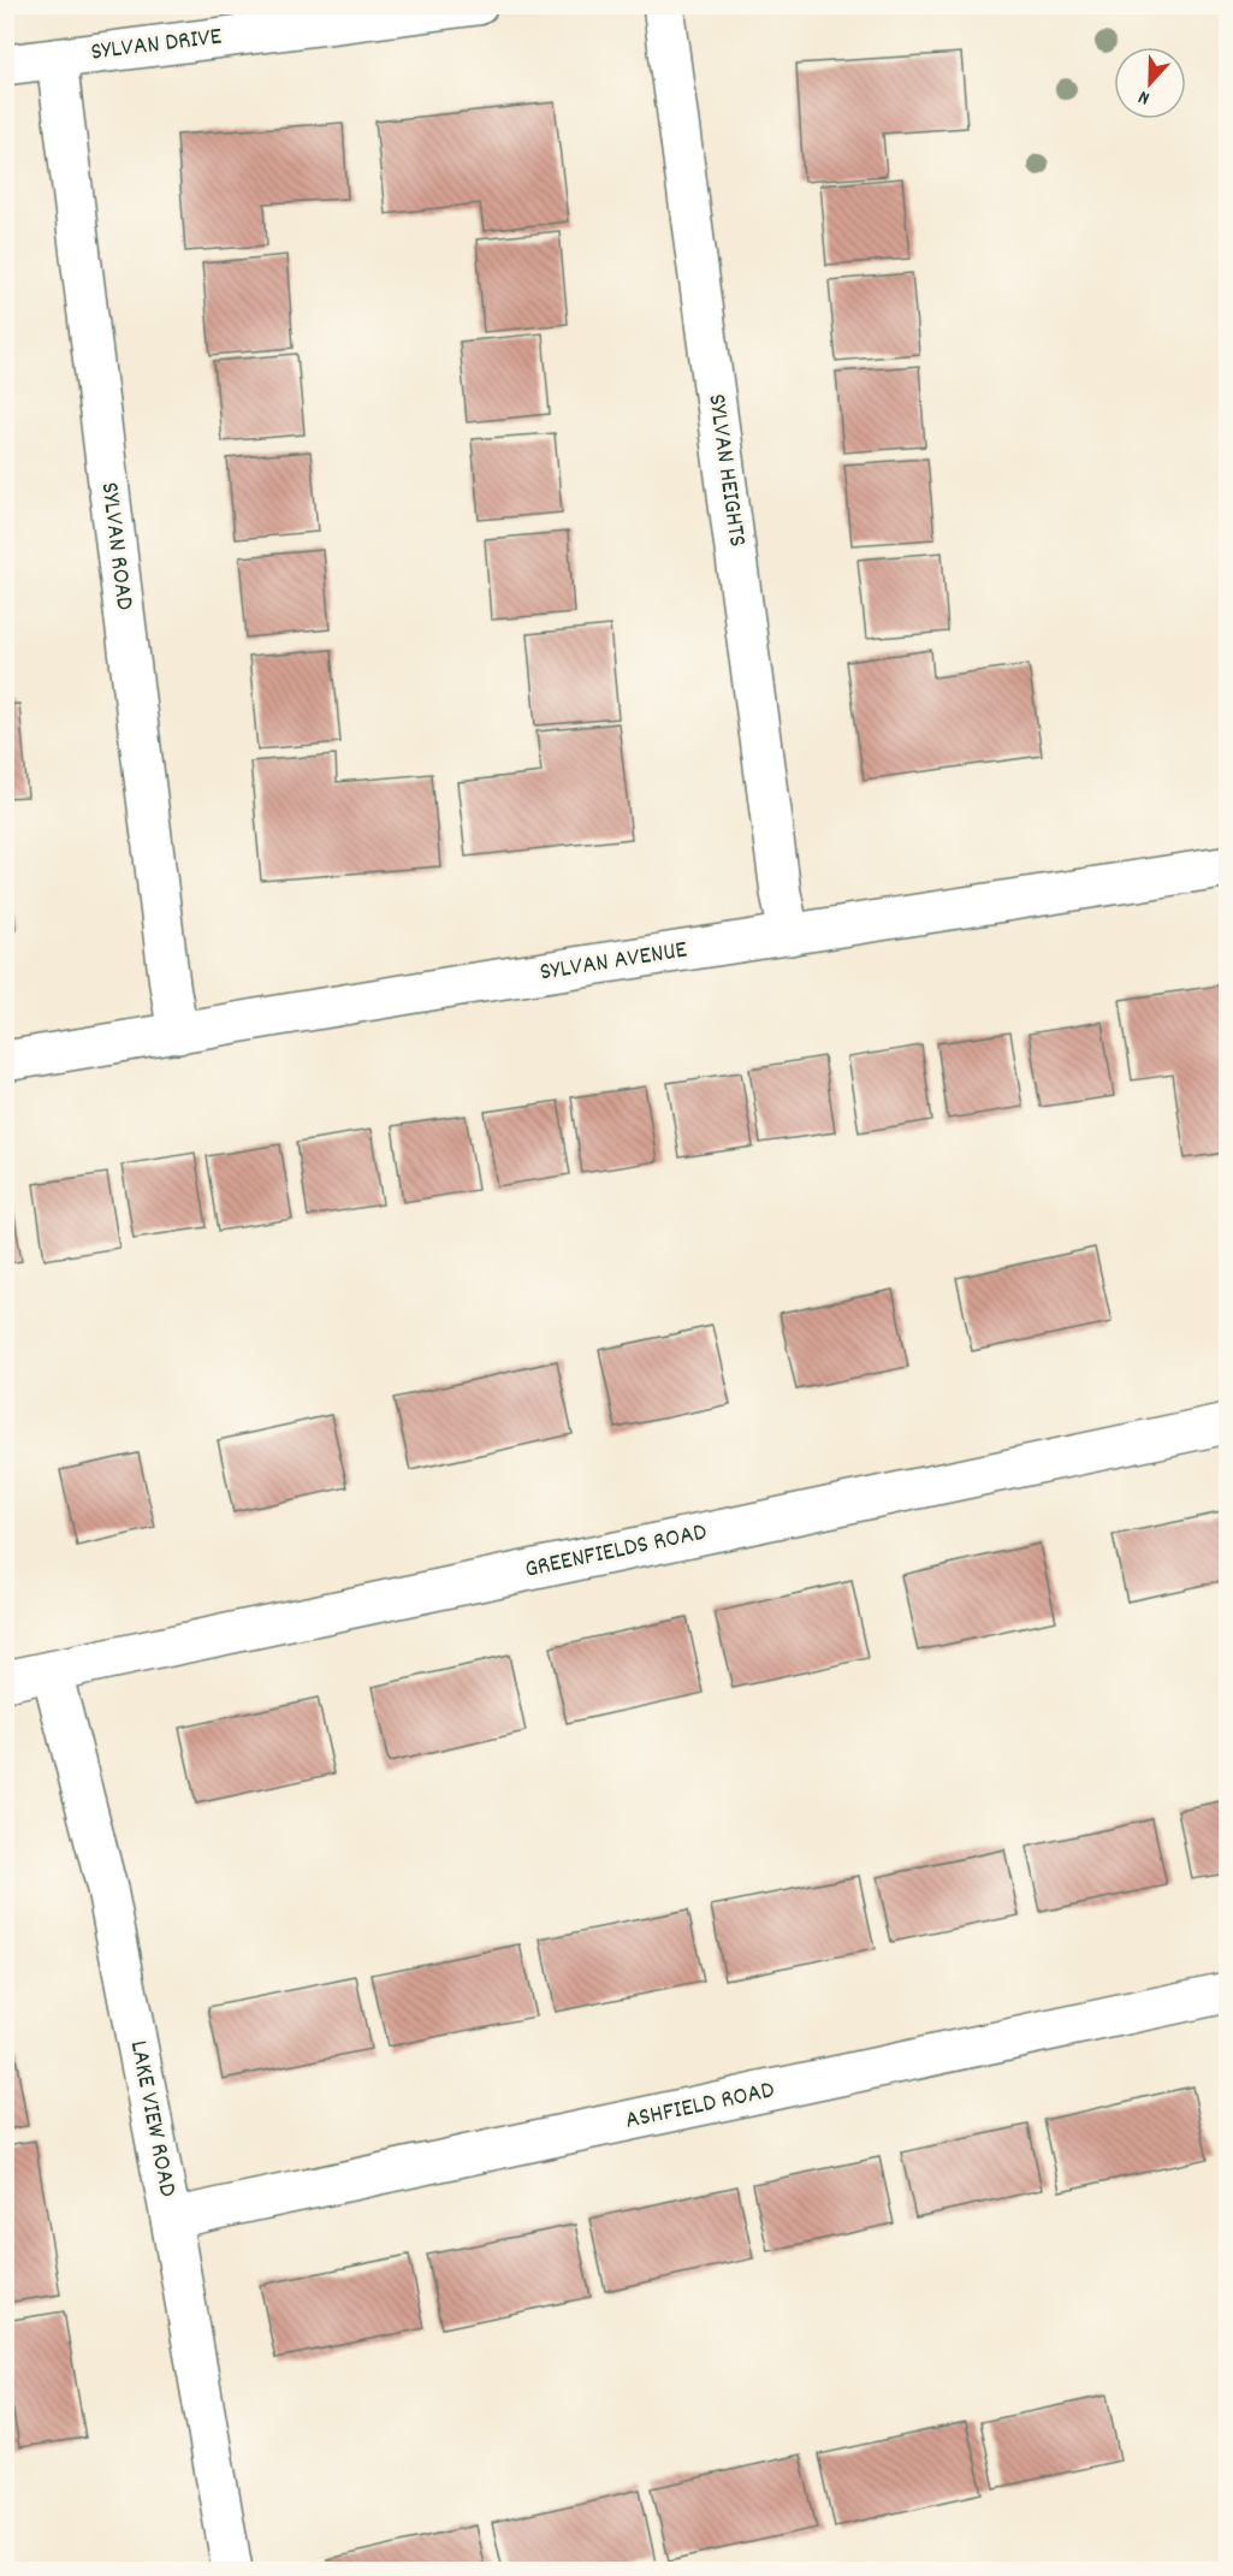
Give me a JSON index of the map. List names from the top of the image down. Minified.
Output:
{"streets":{"street":["SYLVAN DRIVE","SYLVAN HEIGHTS","SYLVAN ROAD","SYLVAN AVENUE","GREENFIELDS ROAD","ASHFIELD ROAD","LAKE VIEW ROAD"]},"crossings":[["SYLVAN DRIVE","SYLVAN ROAD"],["SYLVAN HEIGHTS","SYLVAN AVENUE"],["SYLVAN ROAD","SYLVAN AVENUE"],["GREENFIELDS ROAD","LAKE VIEW ROAD"],["ASHFIELD ROAD","LAKE VIEW ROAD"]],"north":"bottom"}
